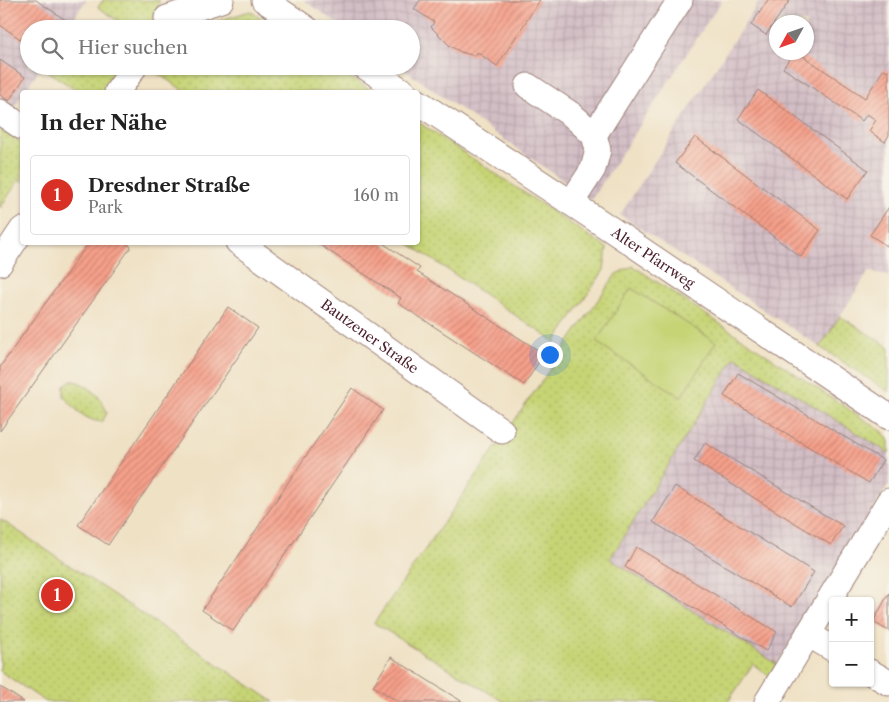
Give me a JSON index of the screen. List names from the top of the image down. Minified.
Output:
{"streets":{"street":["Alter Pfarrweg","Bautzener Straße"]},"north":"bottom left","page":{"search":"Hier suchen","heading":"In der Nähe","list":[{"mark":"1","name":"Dresdner Straße","note":"Park","value":"160 m"}],"pins":"1","map_buttons":["+","−"]}}
